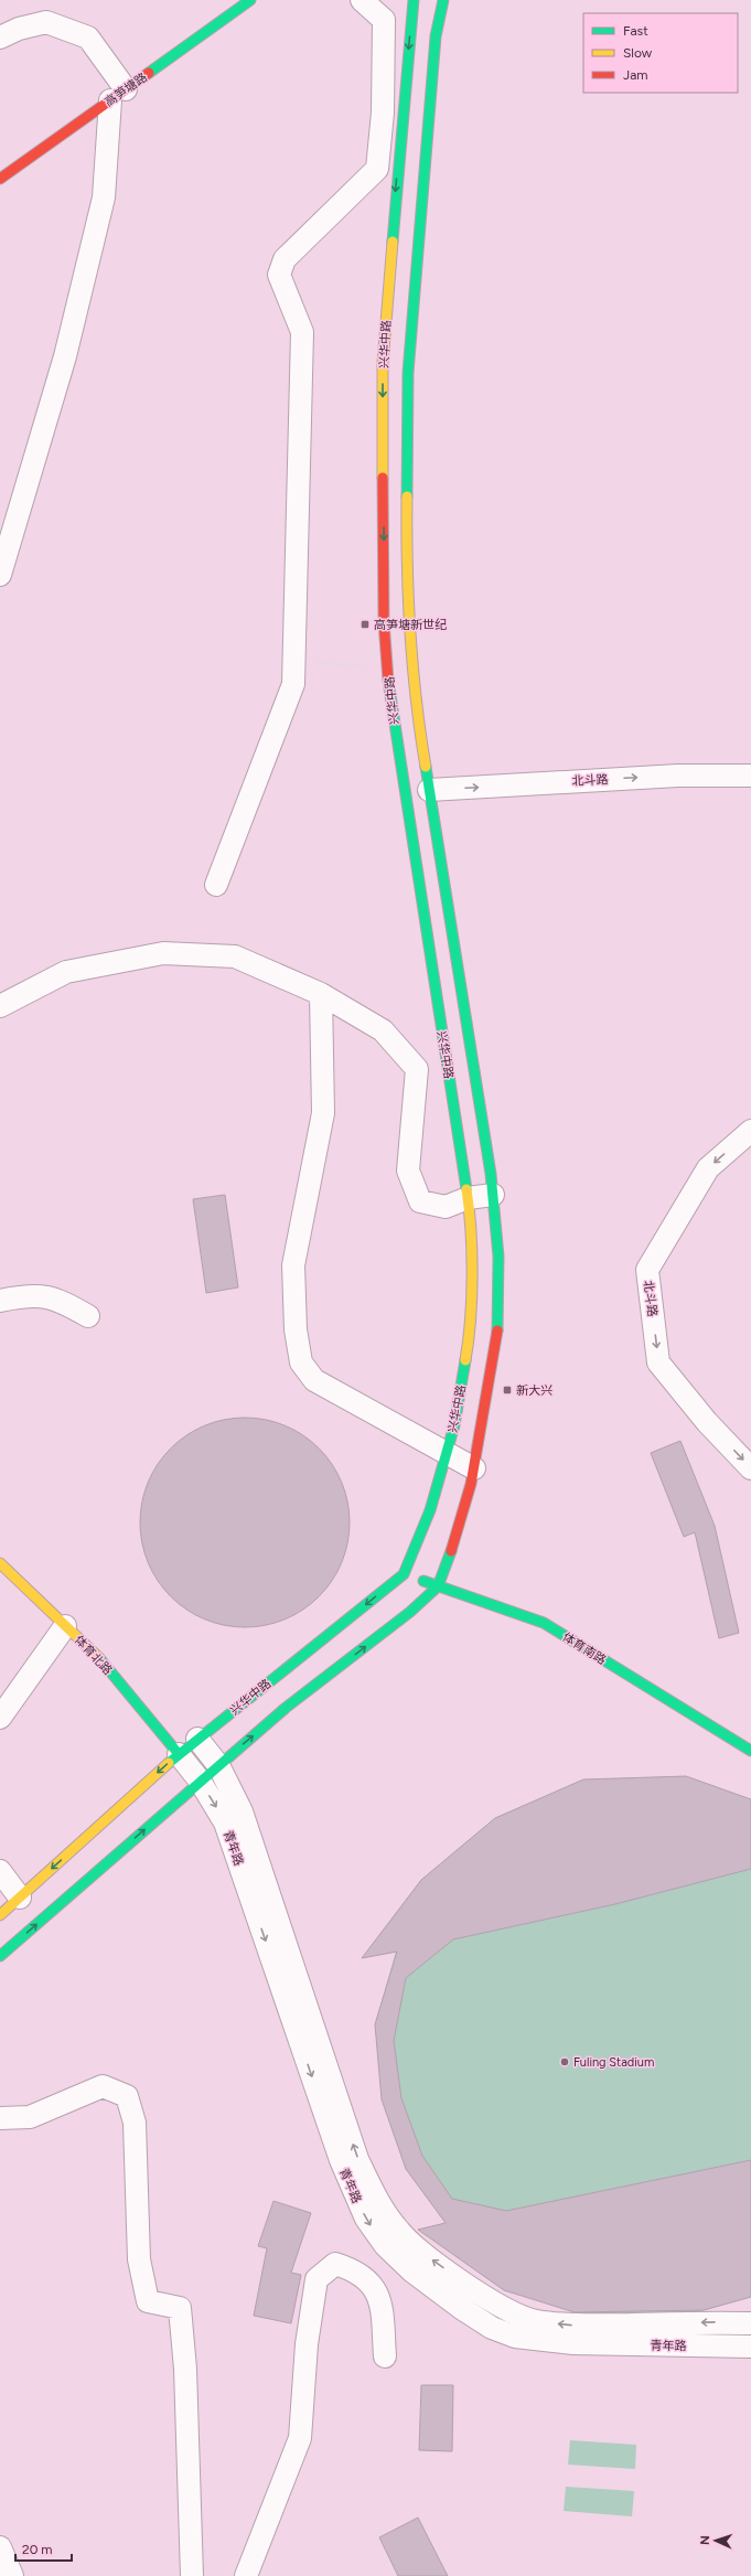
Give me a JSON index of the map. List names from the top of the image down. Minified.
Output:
{"streets":{"main road":["高笋塘路","兴华中路","体育南路","体育北路"],"street":["北斗路","青年路"]},"crossings":[["兴华中路","体育南路"],["兴华中路","体育北路"],["兴华中路","青年路"],["体育北路","青年路"]],"one_way":["青年路"],"places":{"transit":["高笋塘新世纪","新大兴"],"other":["Fuling Stadium"]},"legend":["Fast","Slow","Jam"],"scale_bar":"20 m","north":"left"}
